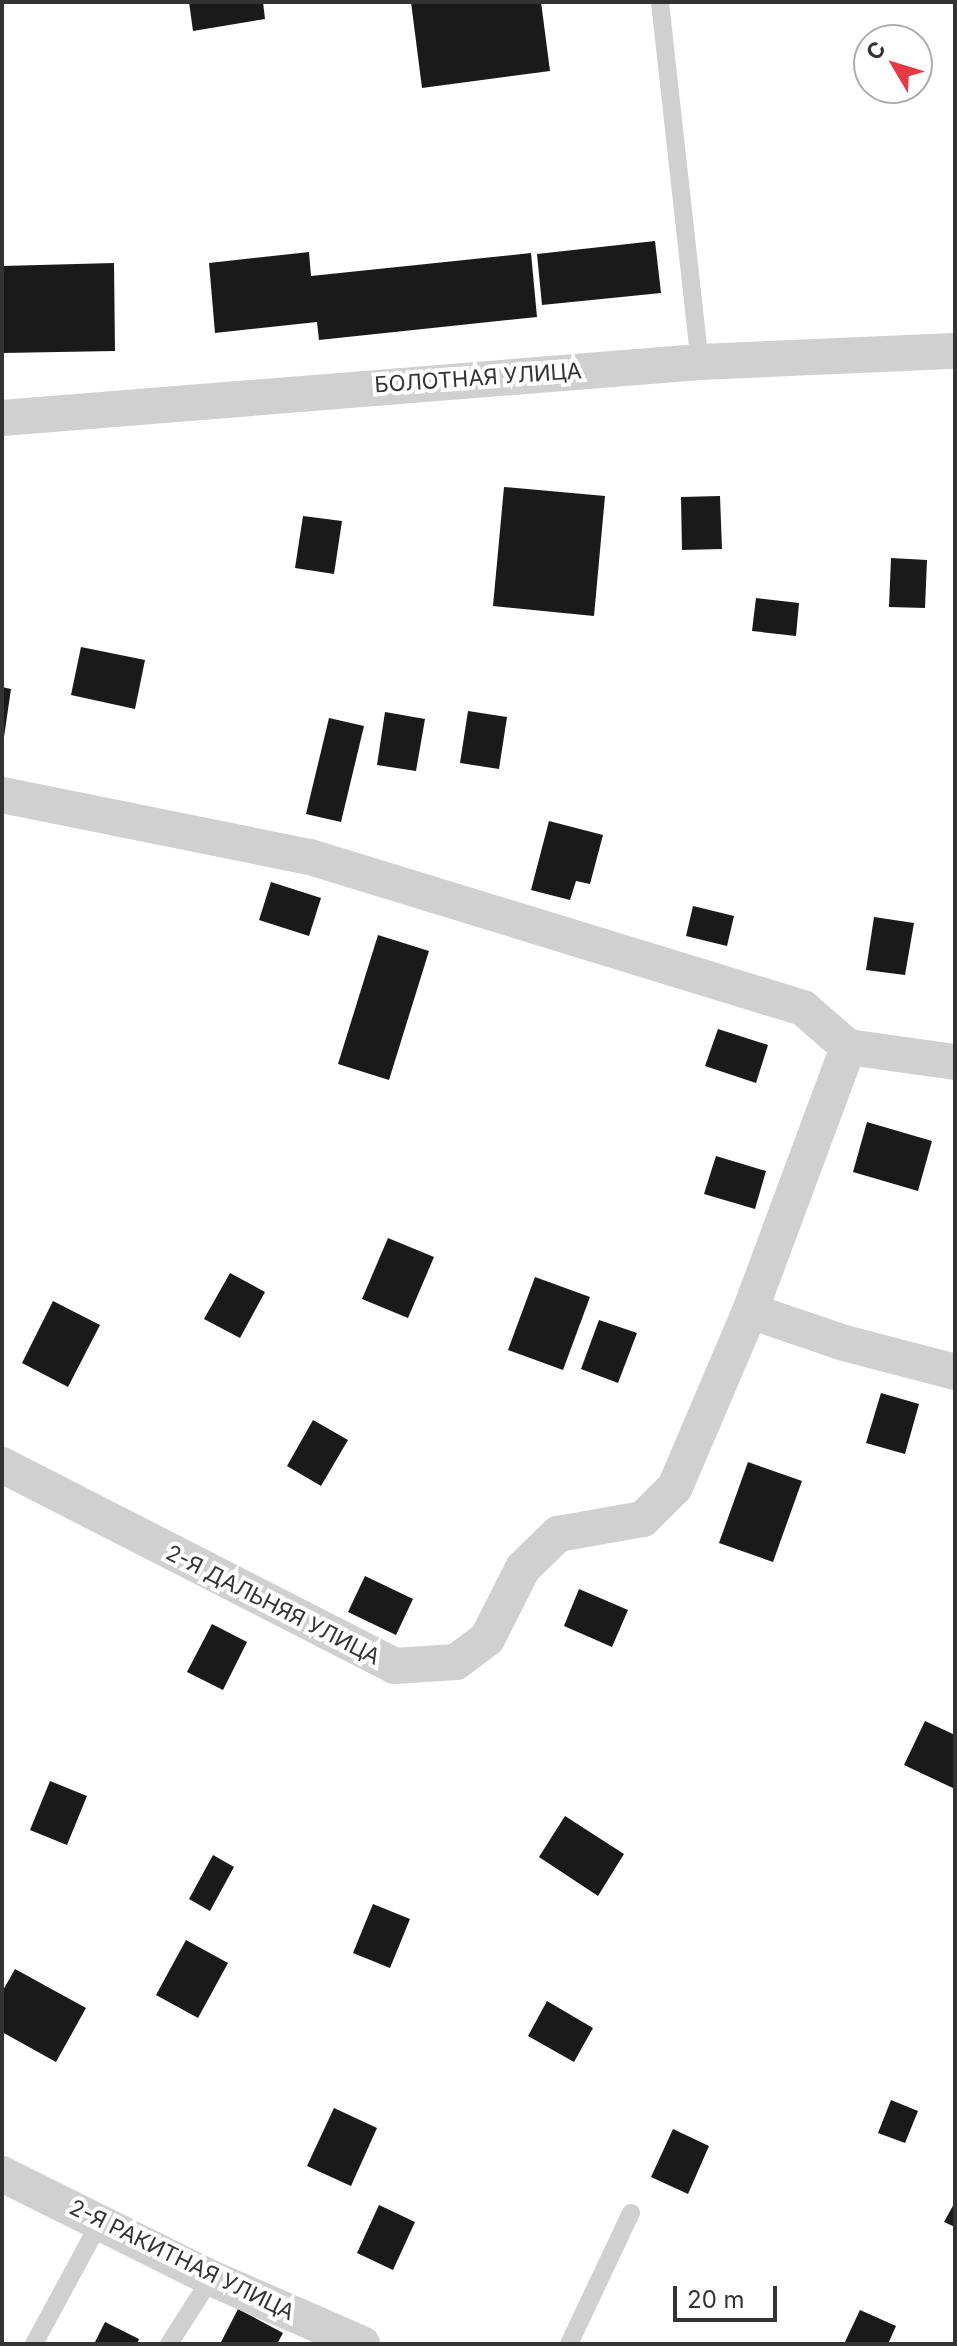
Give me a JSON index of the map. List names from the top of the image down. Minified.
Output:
{"streets":{"street":["БОЛОТНАЯ УЛИЦА","2-Я ДАЛЬНЯЯ УЛИЦА","2-Я РАКИТНАЯ УЛИЦА"]},"scale_bar":"20 m","north":"top left"}
